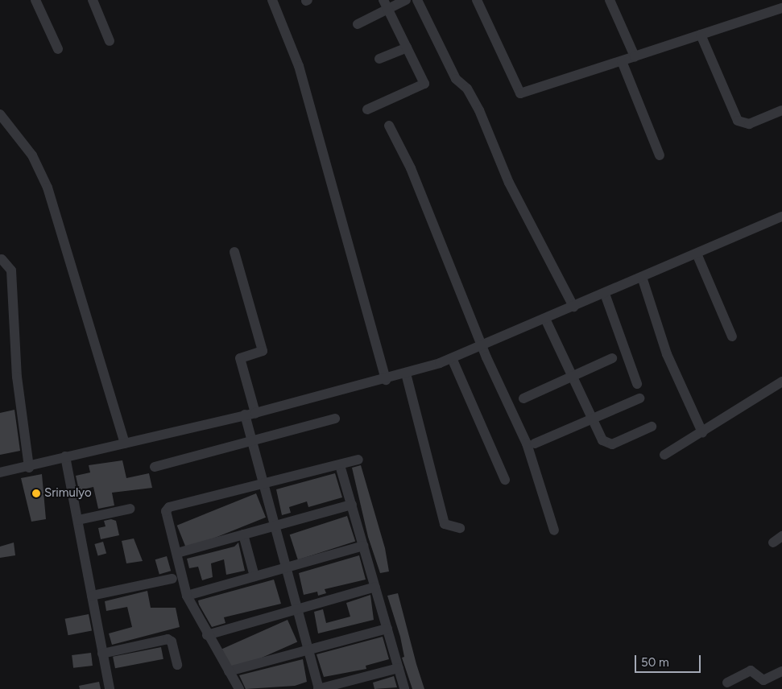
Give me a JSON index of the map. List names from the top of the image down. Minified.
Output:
{"places":["Srimulyo"],"scale_bar":"50 m"}
